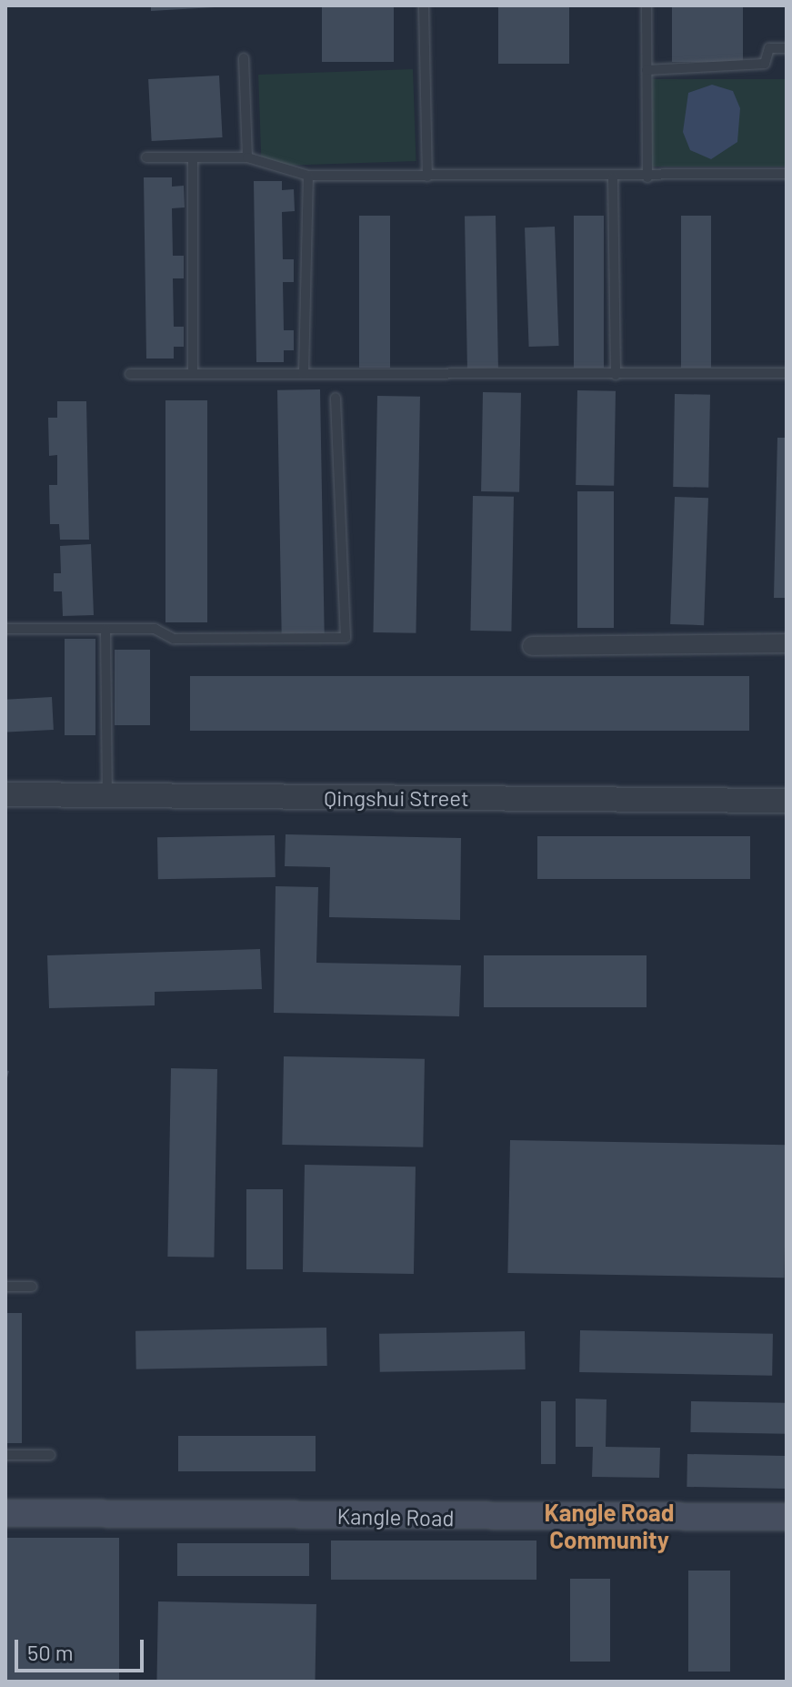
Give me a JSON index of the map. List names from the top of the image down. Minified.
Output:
{"streets":{"main road":["Kangle Road"],"street":["Qingshui Street"]},"districts":["Kangle Road Community"],"scale_bar":"50 m"}
